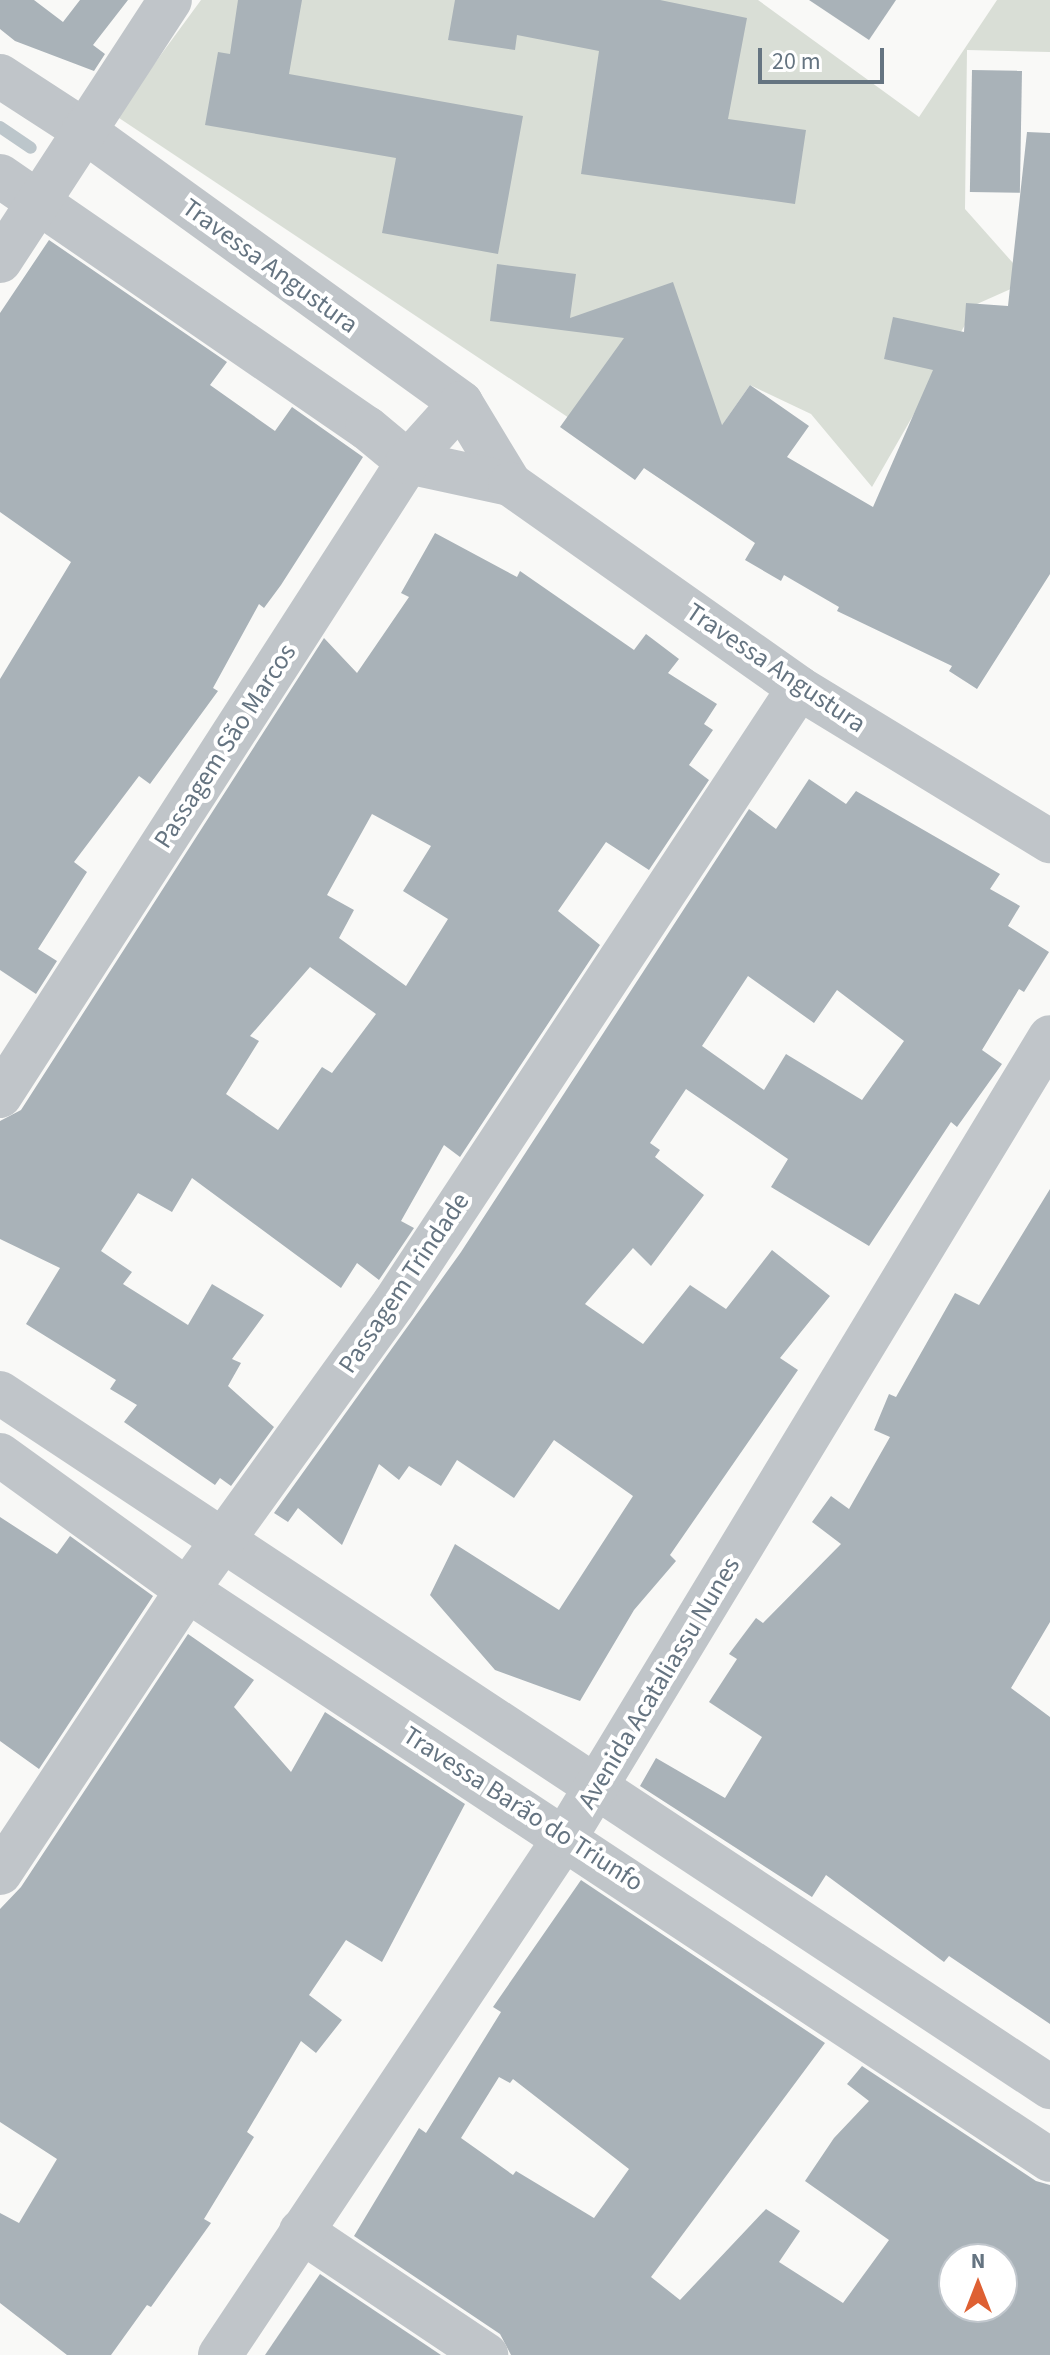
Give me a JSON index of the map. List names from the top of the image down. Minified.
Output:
{"streets":{"street":["Travessa Angustura","Passagem São Marcos","Passagem Trindade","Avenida Acataliassu Nunes","Travessa Barão do Triunfo"]},"crossings":[["Travessa Angustura","Passagem São Marcos"],["Travessa Angustura","Passagem Trindade"],["Passagem Trindade","Travessa Barão do Triunfo"],["Avenida Acataliassu Nunes","Travessa Barão do Triunfo"]],"scale_bar":"20 m","north":"top"}
